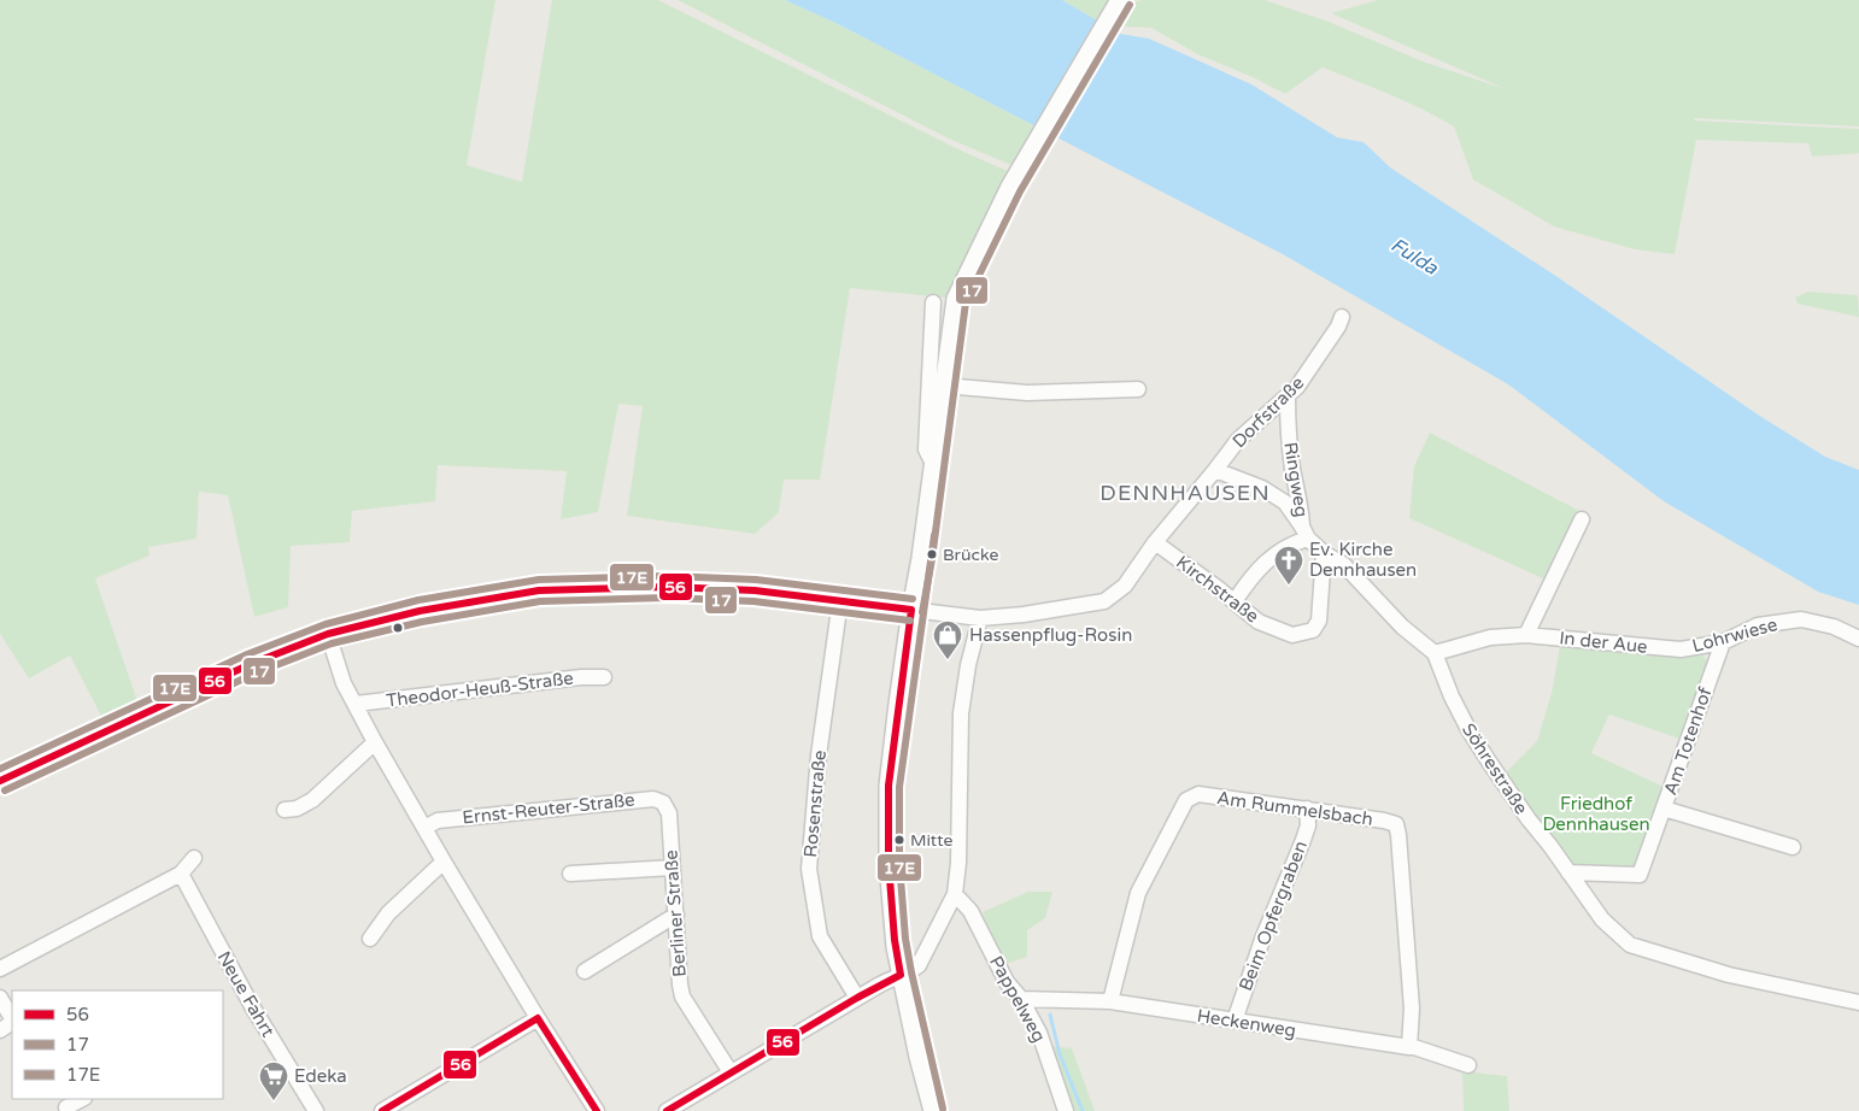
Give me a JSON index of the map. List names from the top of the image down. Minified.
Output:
{"streets":{"street":["Dorfstraße","Ringweg","Kirchstraße","Lohrwiese","In der Aue","Theodor-Heuß-Straße","Am Totenhof","Söhrestraße","Rosenstraße","Ernst-Reuter-Straße","Am Rummelsbach","Berliner Straße","Beim Opfergraben","Neue Fahrt","Pappelweg","Heckenweg"]},"crossings":[["Dorfstraße","Ringweg"],["Dorfstraße","Kirchstraße"],["Dorfstraße","Söhrestraße"],["Ringweg","Söhrestraße"],["Kirchstraße","Söhrestraße"],["Lohrwiese","In der Aue"],["Lohrwiese","Am Totenhof"],["In der Aue","Söhrestraße"],["Am Totenhof","Söhrestraße"],["Ernst-Reuter-Straße","Berliner Straße"],["Am Rummelsbach","Beim Opfergraben"],["Am Rummelsbach","Heckenweg"],["Beim Opfergraben","Heckenweg"],["Pappelweg","Heckenweg"]],"districts":["DENNHAUSEN"],"water":["Fulda"],"parks":["Friedhof Dennhausen"],"places":{"other":["Brücke","Mitte"],"church":["Ev. Kirche Dennhausen"],"shop":["Hassenpflug-Rosin"],"supermarket":["Edeka"]},"lines":["transit line 17","transit line 17E","transit line 56"],"legend":["56","17","17E"]}
